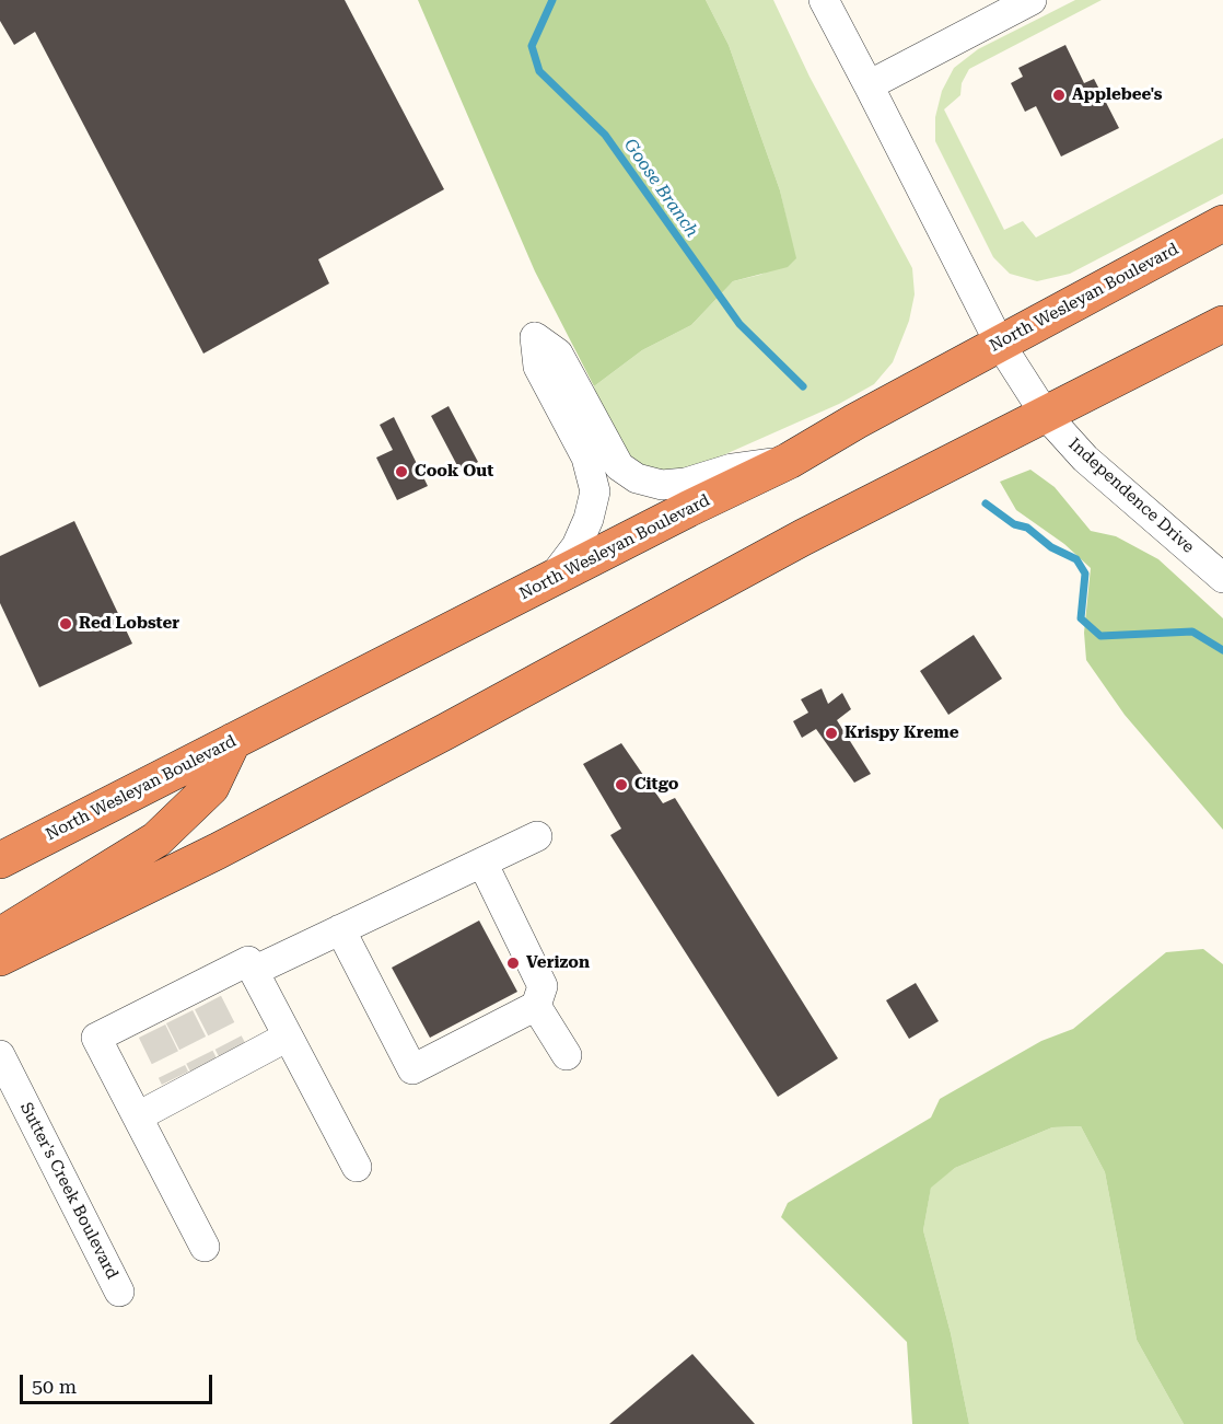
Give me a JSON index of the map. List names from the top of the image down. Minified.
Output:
{"streets":{"highway":["North Wesleyan Boulevard"],"street":["Independence Drive","Sutter's Creek Boulevard"]},"crossings":[["North Wesleyan Boulevard","Independence Drive"]],"water":["Goose Branch"],"places":["Applebee's","Cook Out","Red Lobster","Krispy Kreme","Citgo","Verizon"],"scale_bar":"50 m"}
